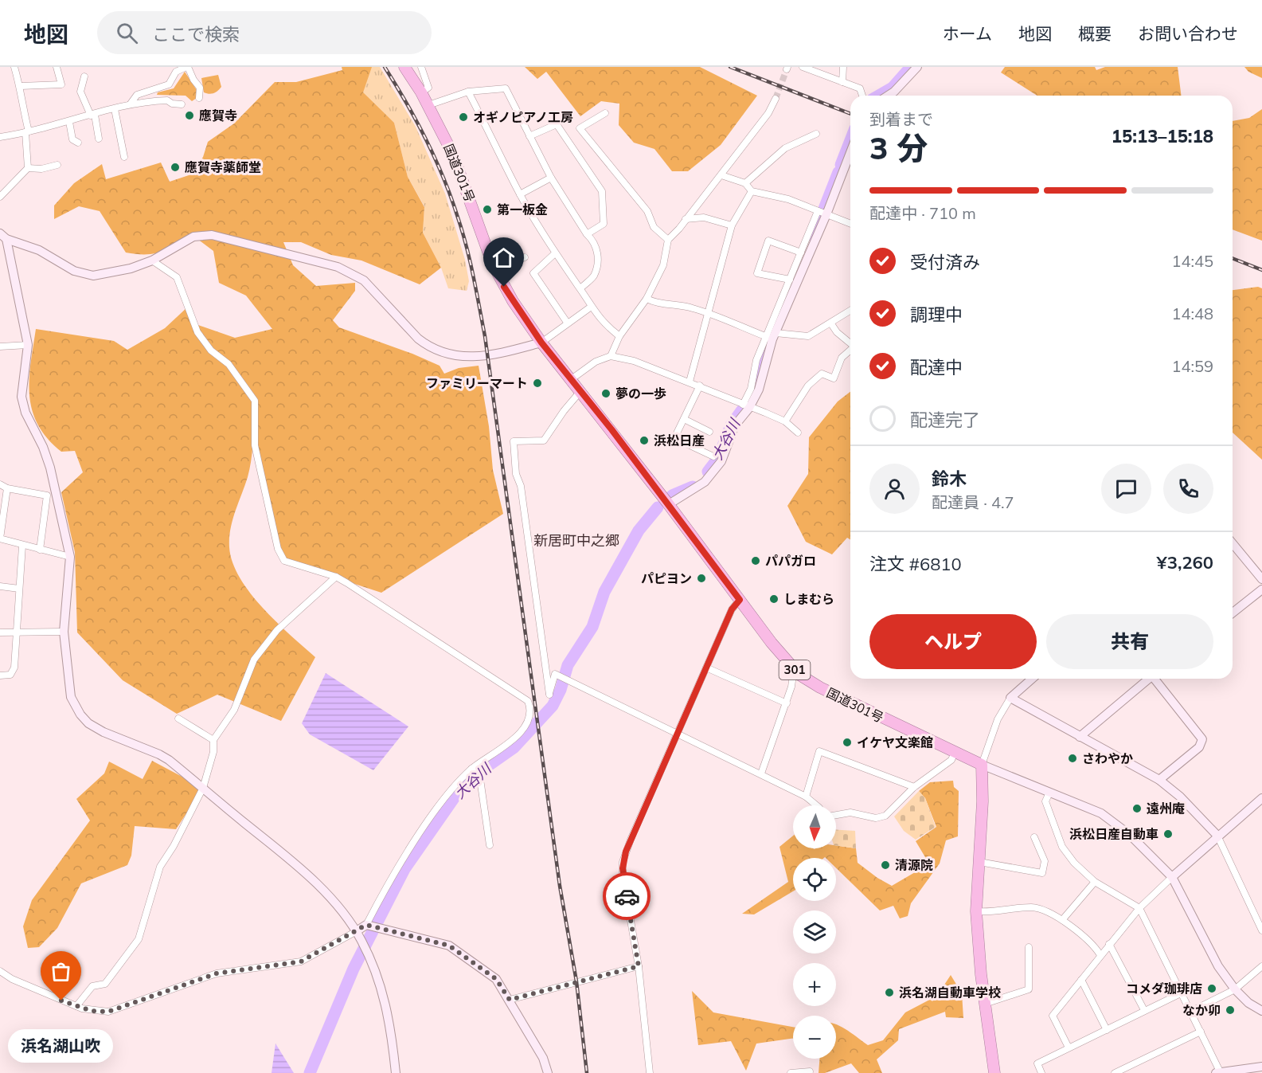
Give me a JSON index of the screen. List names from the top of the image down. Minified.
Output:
{"streets":{"highway":["国道301号","301"]},"districts":["新居町中之郷"],"water":["大谷川"],"places":["應賀寺","オギノピアノ工房","應賀寺薬師堂","第一板金","ファミリーマート","夢の一歩","浜松日産","パパガロ","パピヨン","しまむら","イケヤ文楽館","さわやか","遠州庵","浜松日産自動車","清源院","コメダ珈琲店","浜名湖自動車学校","浜名湖山吹","なか卯"],"north":"bottom","page":{"header":"地図","search":"ここで検索","nav":["ホーム","地図","概要","お問い合わせ"],"heading":["3 分","到着まで","15:13–15:18"],"panel":["鈴木","配達員 · 4.7","注文 #6810","¥3,260"],"bar":"配達中 · 710 m","list":[["受付済み","14:45"],["調理中","14:48"],["配達中","14:59"],"配達完了"],"buttons":["ヘルプ","共有"],"map_buttons":["+","−"],"bubble":"浜名湖山吹"}}
